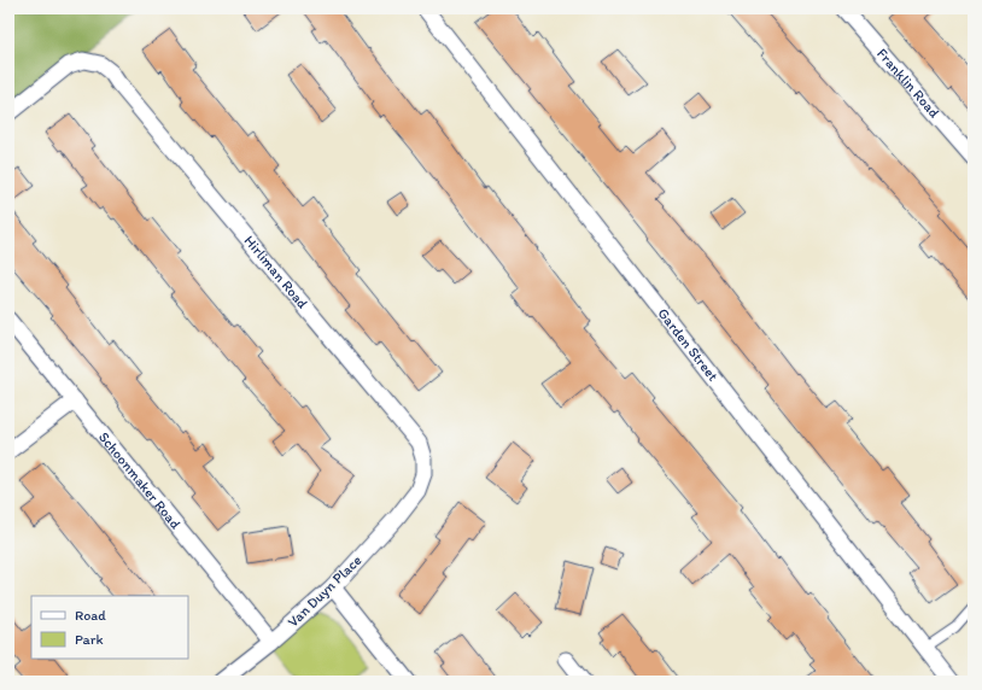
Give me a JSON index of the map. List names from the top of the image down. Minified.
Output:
{"streets":{"street":["Franklin Road","Hirliman Road","Garden Street","Schoonmaker Road","Van Duyn Place"]},"crossings":[["Hirliman Road","Van Duyn Place"],["Schoonmaker Road","Van Duyn Place"]],"legend":["Road","Park"]}
